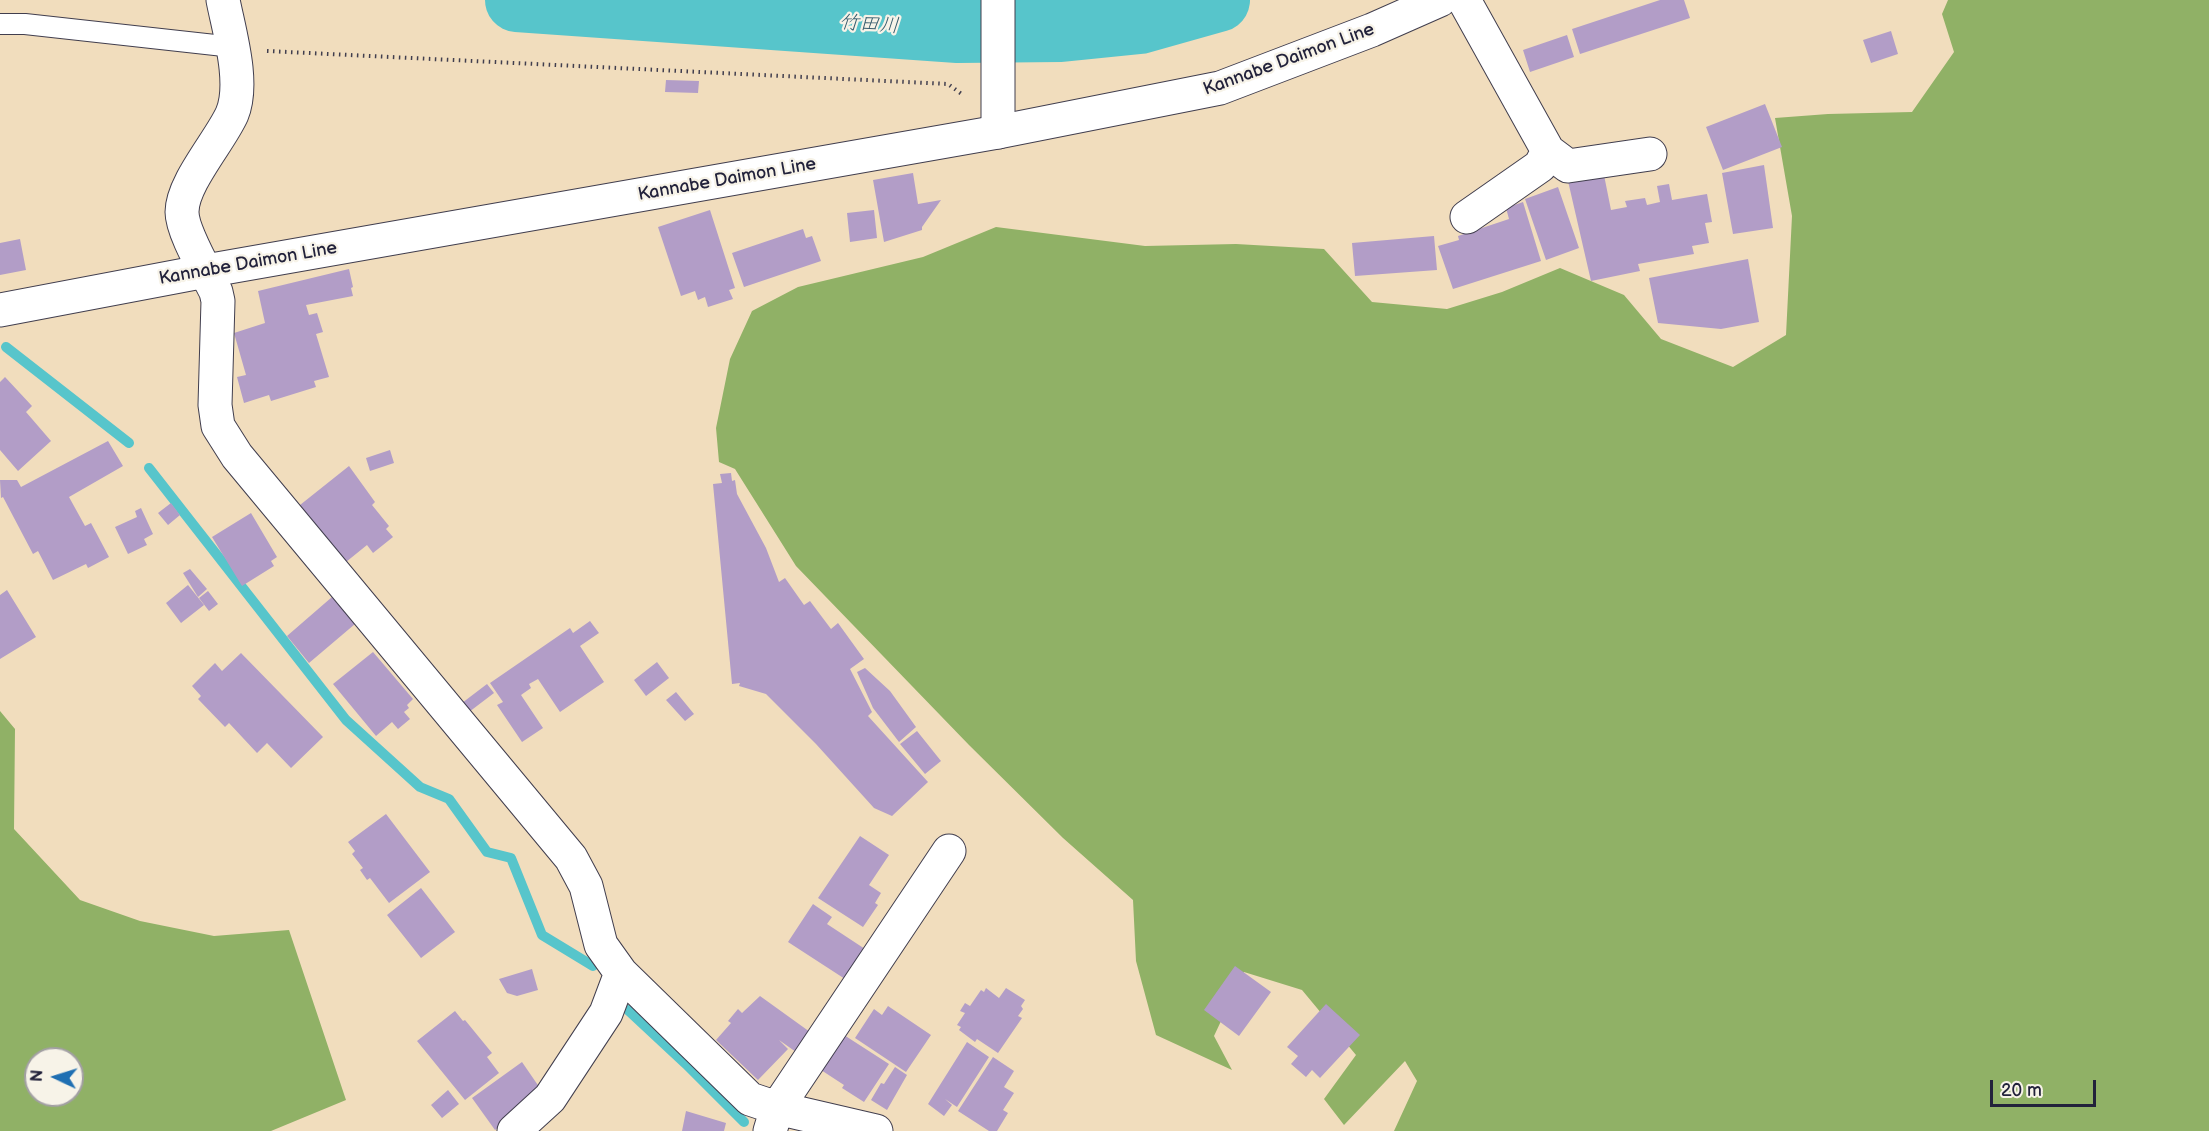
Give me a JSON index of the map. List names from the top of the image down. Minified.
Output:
{"streets":{"street":["Kannabe Daimon Line"]},"water":["竹田川"],"scale_bar":"20 m","north":"left"}
